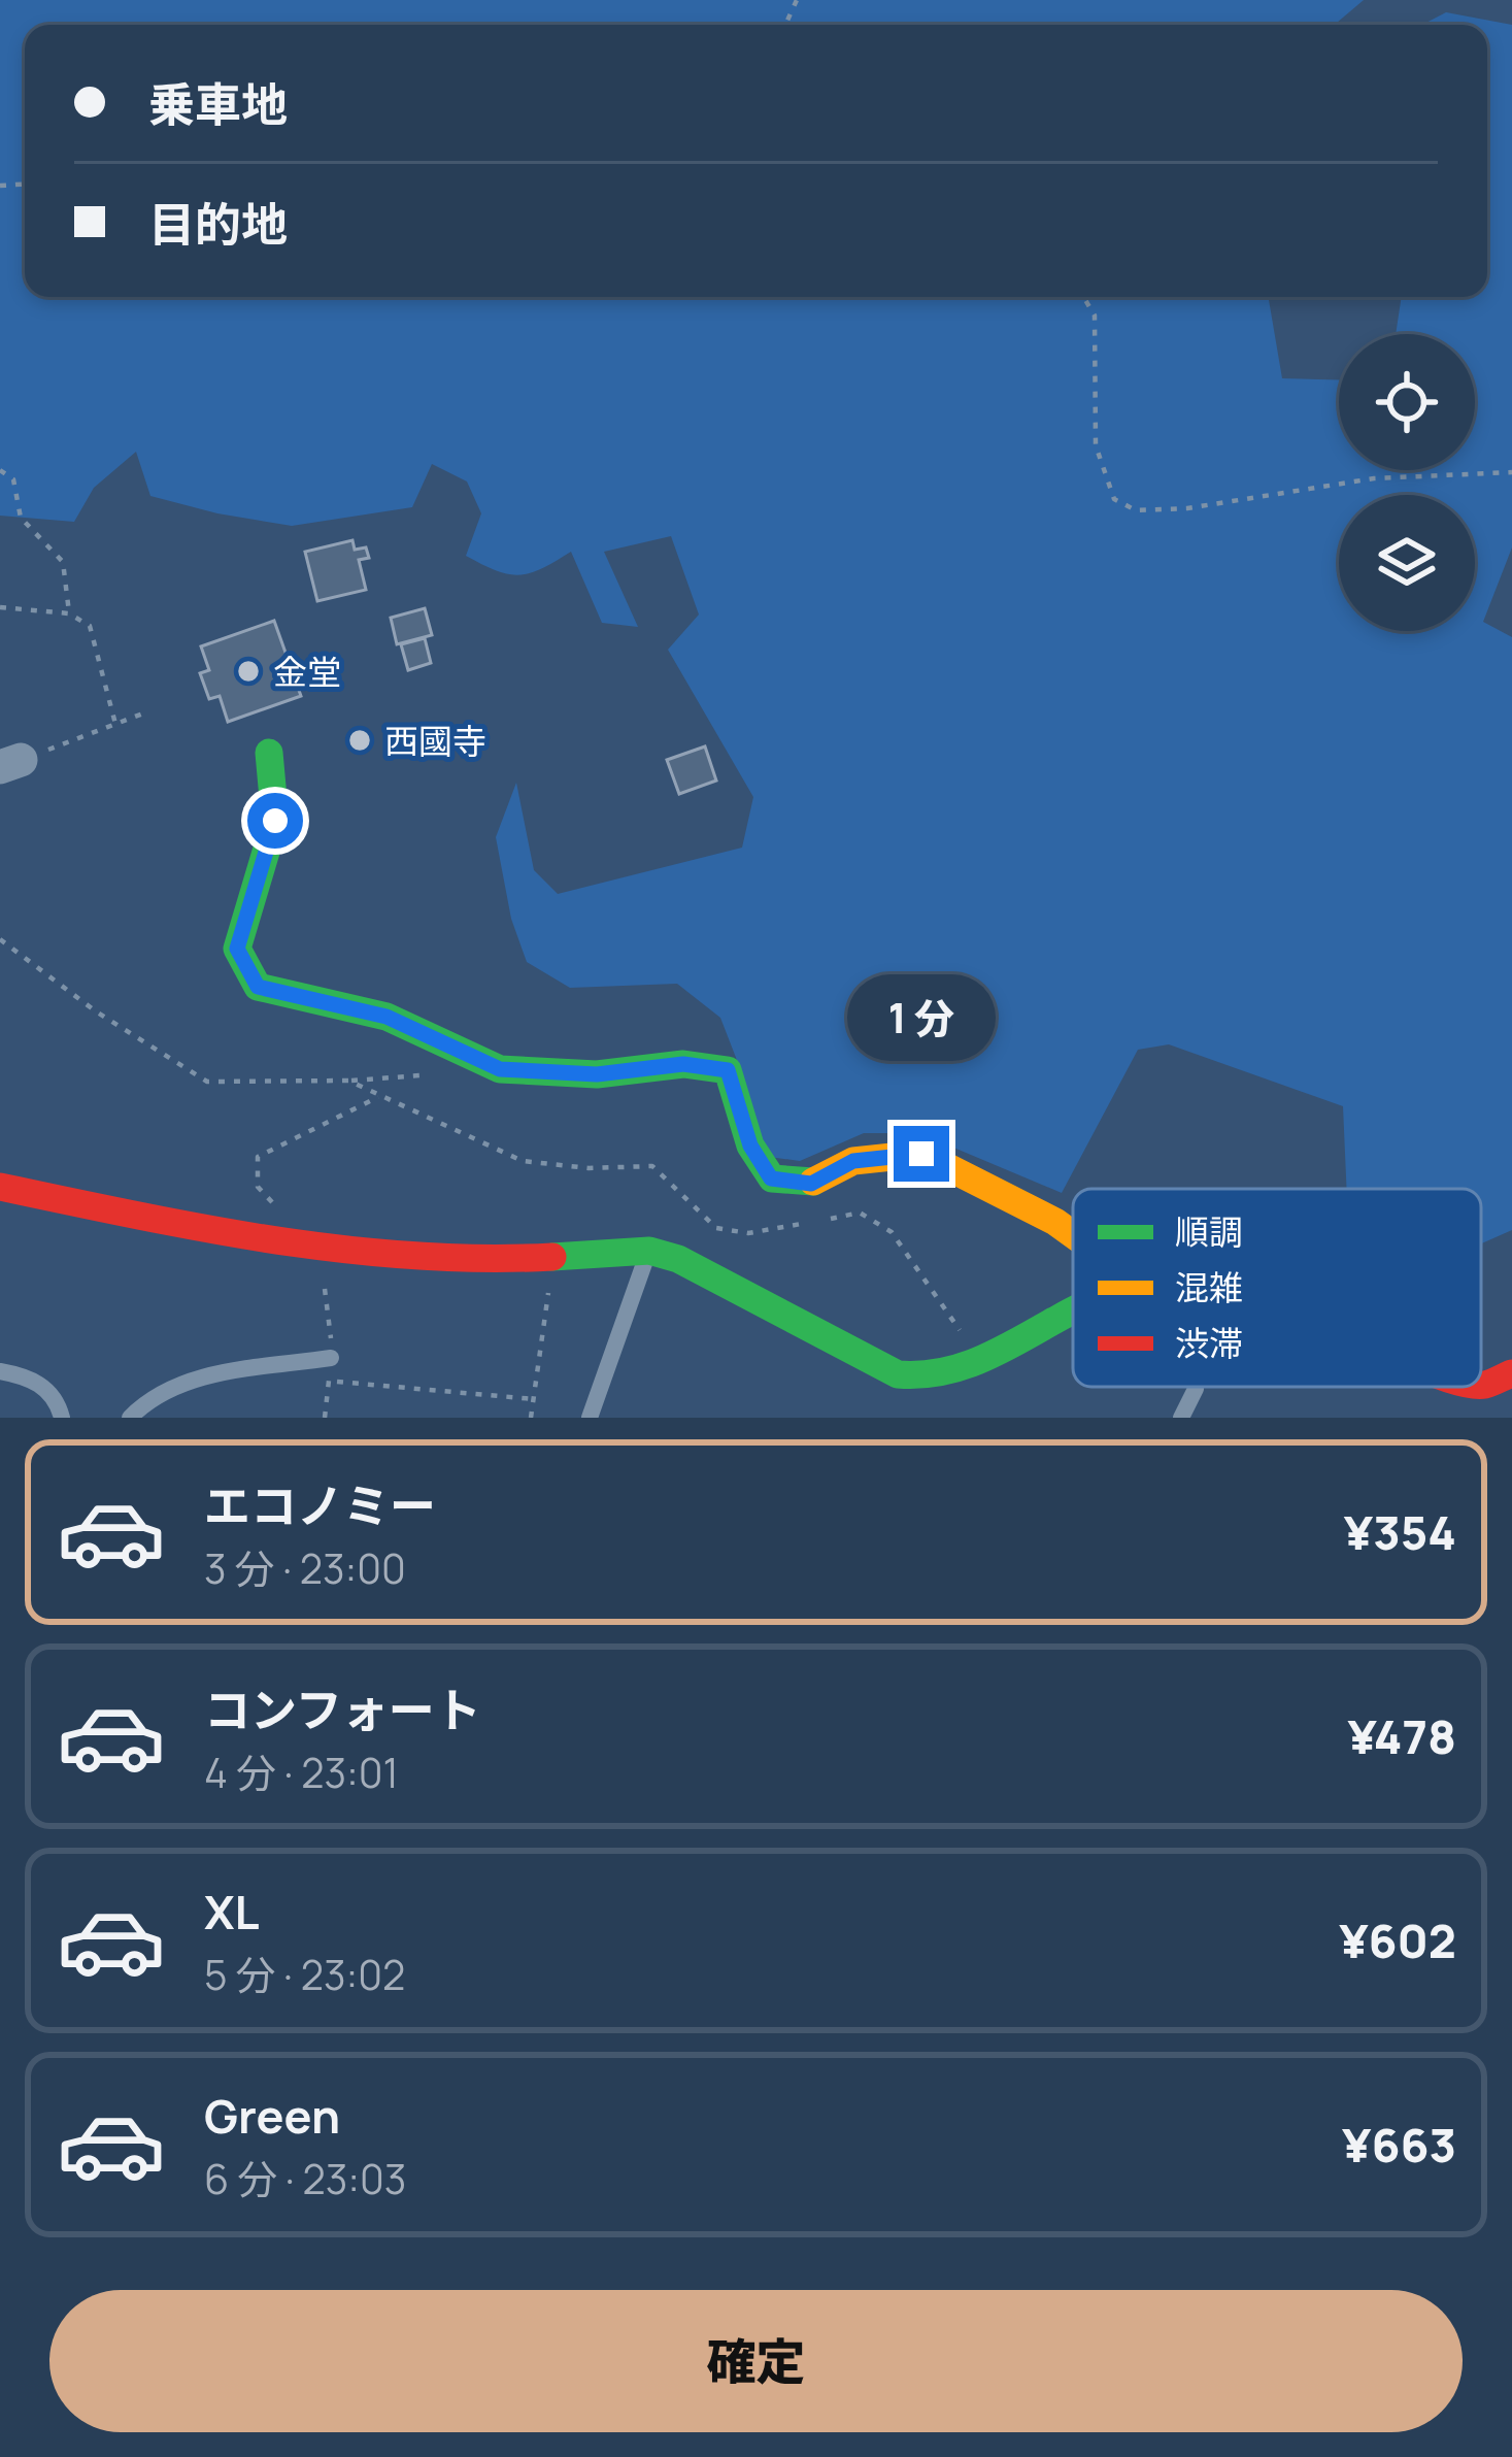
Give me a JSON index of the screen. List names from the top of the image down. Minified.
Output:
{"places":["金堂","西國寺"],"legend":["順調","混雑","渋滞"],"page":{"banner":["乗車地","目的地"],"bubble":"1 分","list":[{"name":"エコノミー","note":"3 分 · 23:00","value":"¥354"},{"name":"コンフォート","note":"4 分 · 23:01","value":"¥478"},{"name":"XL","note":"5 分 · 23:02","value":"¥602"},{"name":"Green","note":"6 分 · 23:03","value":"¥663"}],"buttons":"確定"}}
